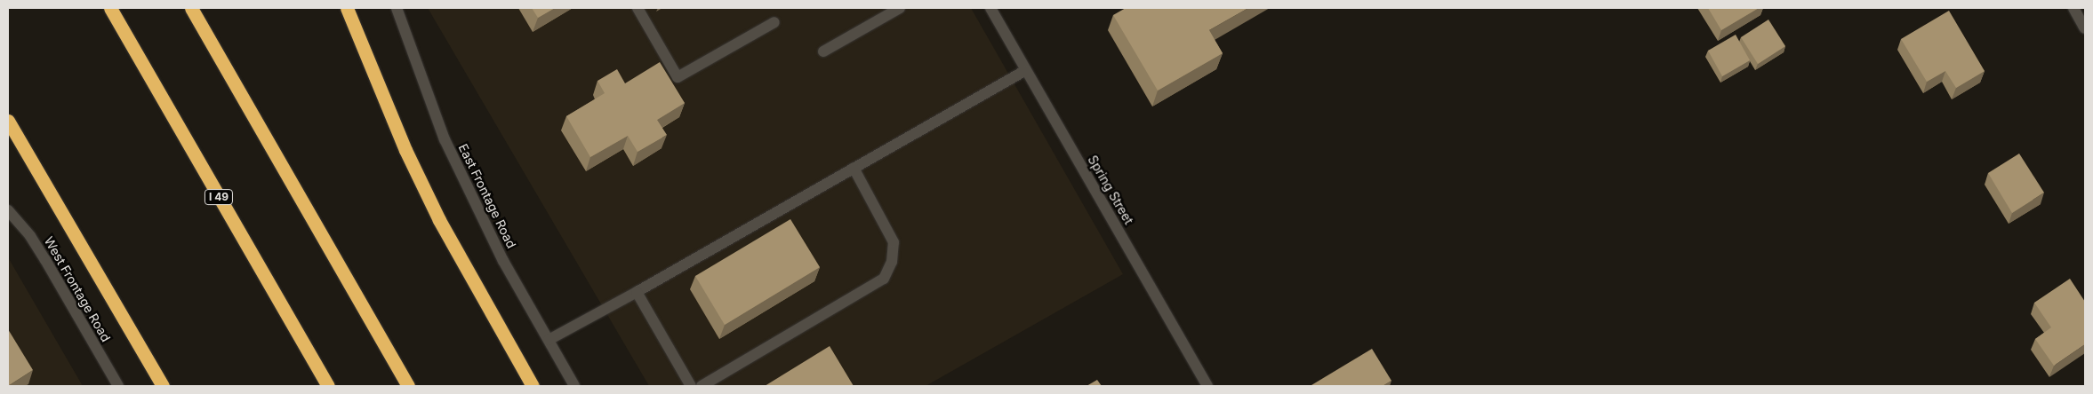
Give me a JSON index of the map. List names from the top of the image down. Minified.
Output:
{"streets":{"highway":["I 49"],"street":["Spring Street","East Frontage Road","West Frontage Road"]}}
